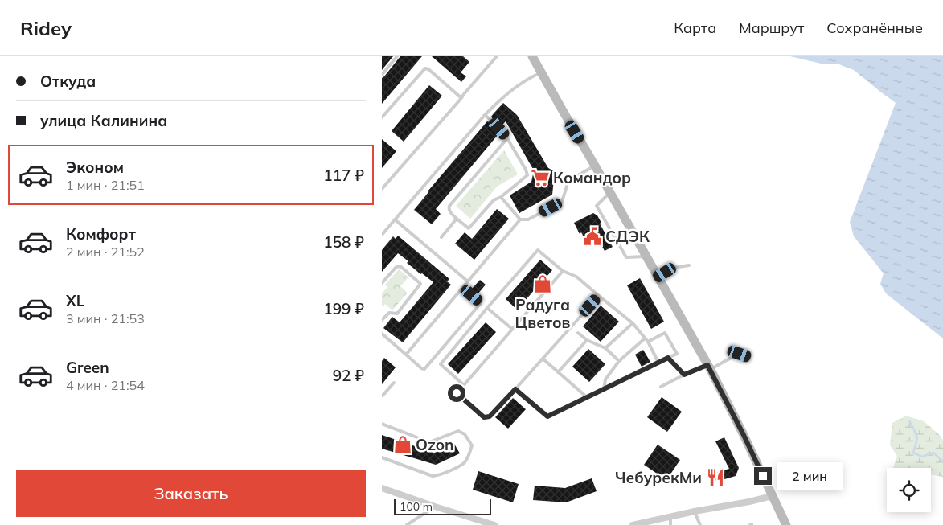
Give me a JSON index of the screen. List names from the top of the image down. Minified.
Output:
{"places":{"supermarket":["Командор"],"public building":["СДЭК"],"shop":["Радуга Цветов","Ozon"],"restaurant":["ЧебурекМи"]},"scale_bar":"100 m","page":{"header":"Ridey","nav":["Карта","Маршрут","Сохранённые"],"banner":["Откуда","улица Калинина"],"list":[{"name":"Эконом","note":"1 мин · 21:51","value":"117 ₽"},{"name":"Комфорт","note":"2 мин · 21:52","value":"158 ₽"},{"name":"XL","note":"3 мин · 21:53","value":"199 ₽"},{"name":"Green","note":"4 мин · 21:54","value":"92 ₽"}],"buttons":"Заказать","bubble":"2 мин","scale":"100 m"}}
